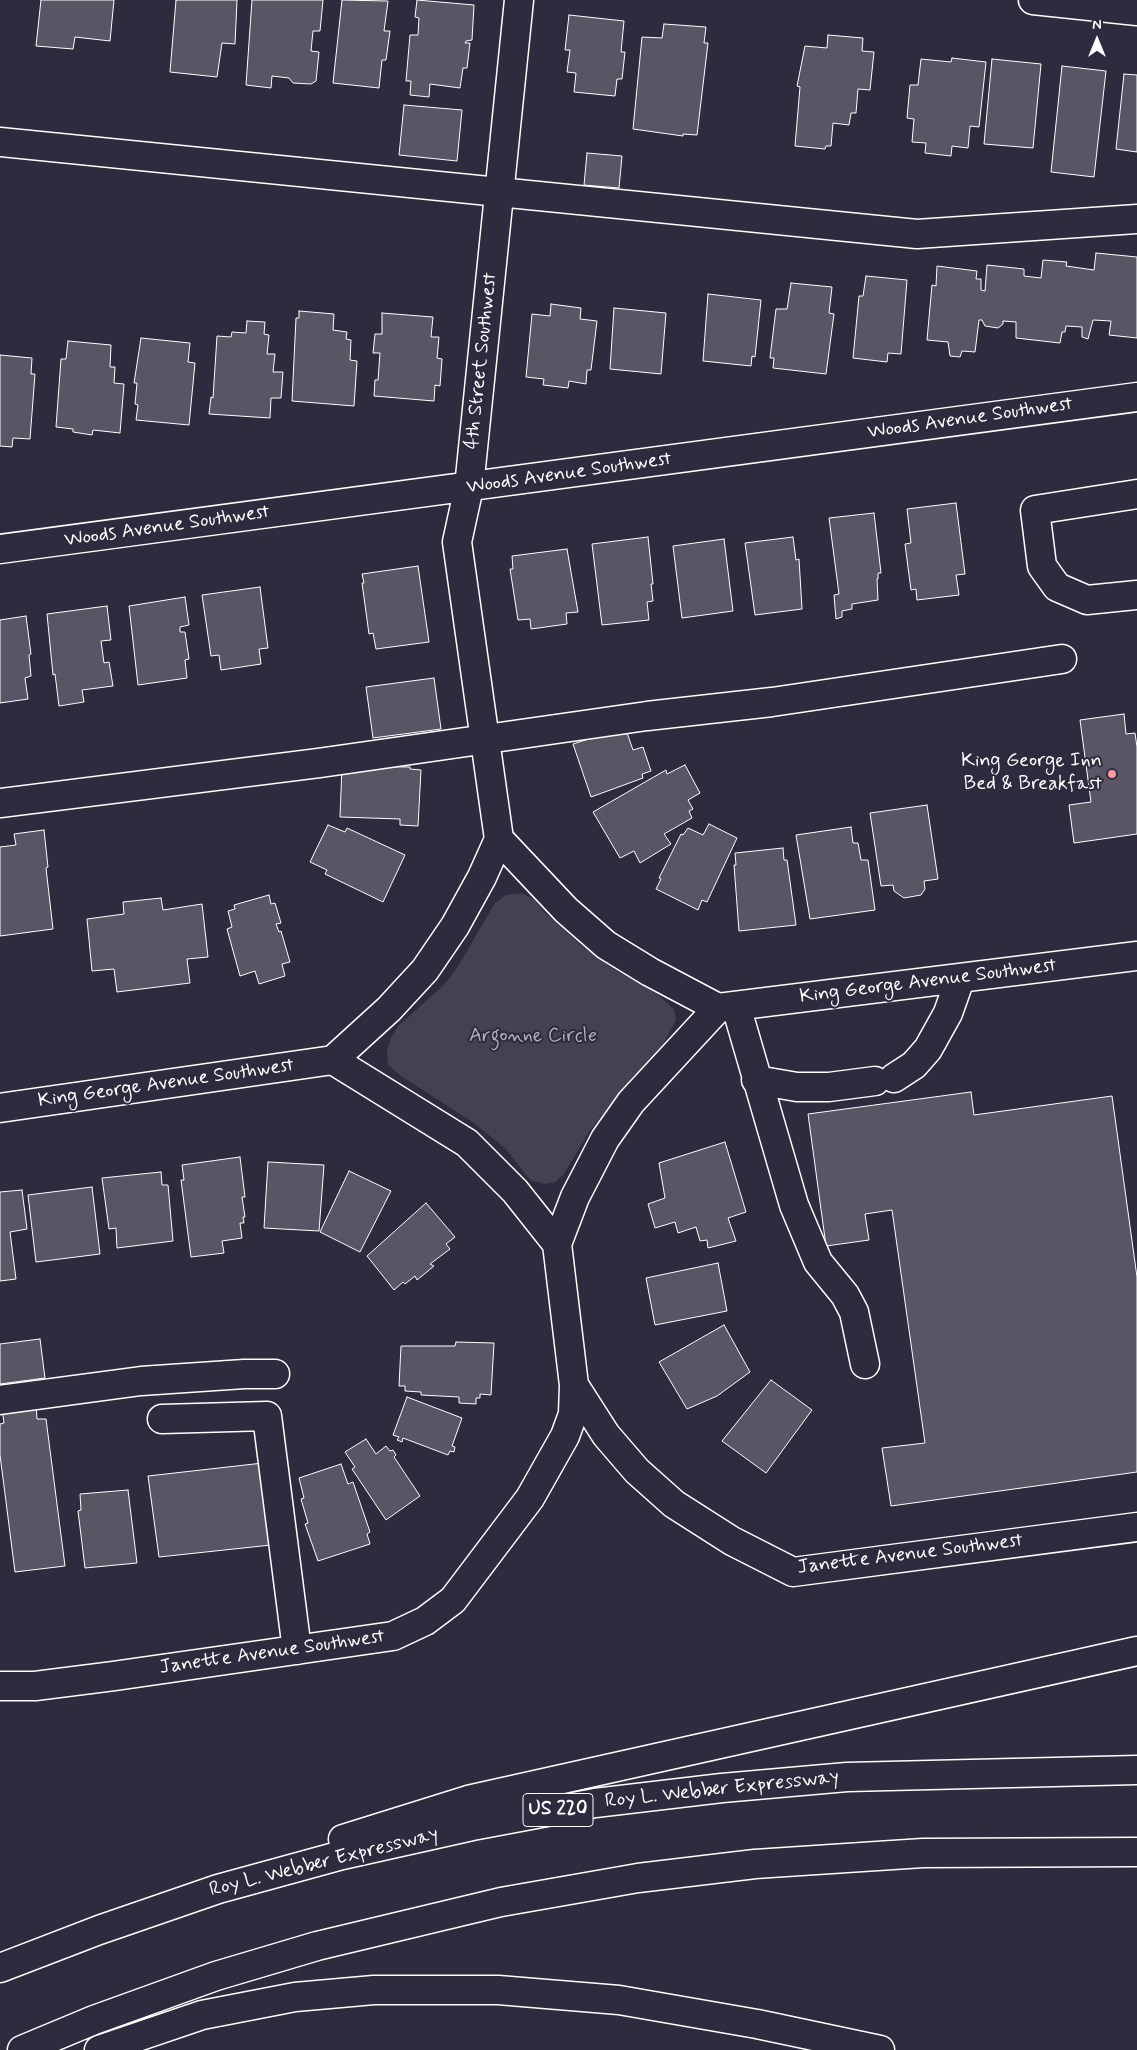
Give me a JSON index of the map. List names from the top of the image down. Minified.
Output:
{"streets":{"main road":["4th Street Southwest","Woods Avenue Southwest","King George Avenue Southwest","Janette Avenue Southwest","Roy L. Webber Expressway","US 220"]},"crossings":[["4th Street Southwest","Woods Avenue Southwest"]],"parks":["Argonne Circle"],"places":["King George Inn Bed & Breakfast"],"north":"top"}
